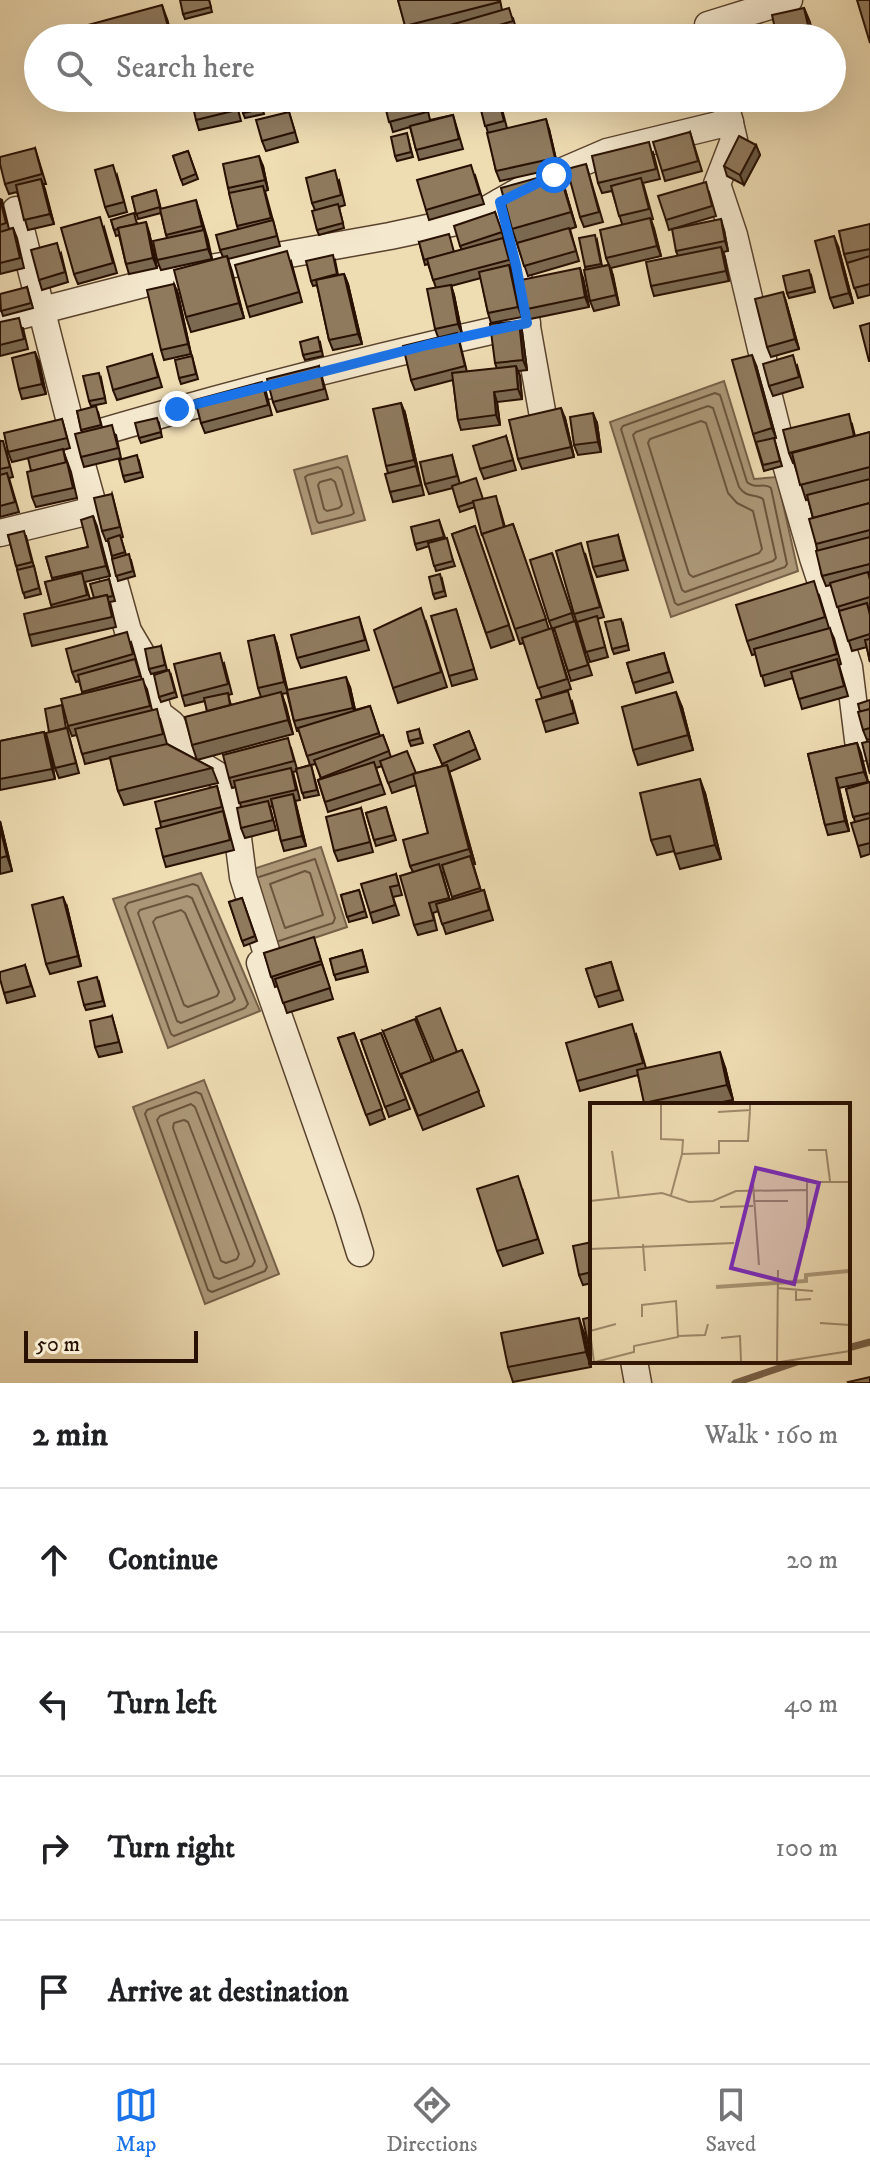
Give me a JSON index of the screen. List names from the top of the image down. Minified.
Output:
{"scale_bar":"50 m","page":{"search":"Search here","scale":"50 m","heading":["2 min","Walk · 160 m"],"list":[["Continue","20 m"],["Turn left","40 m"],["Turn right","100 m"],"Arrive at destination"],"nav":["Map","Directions","Saved"]}}
